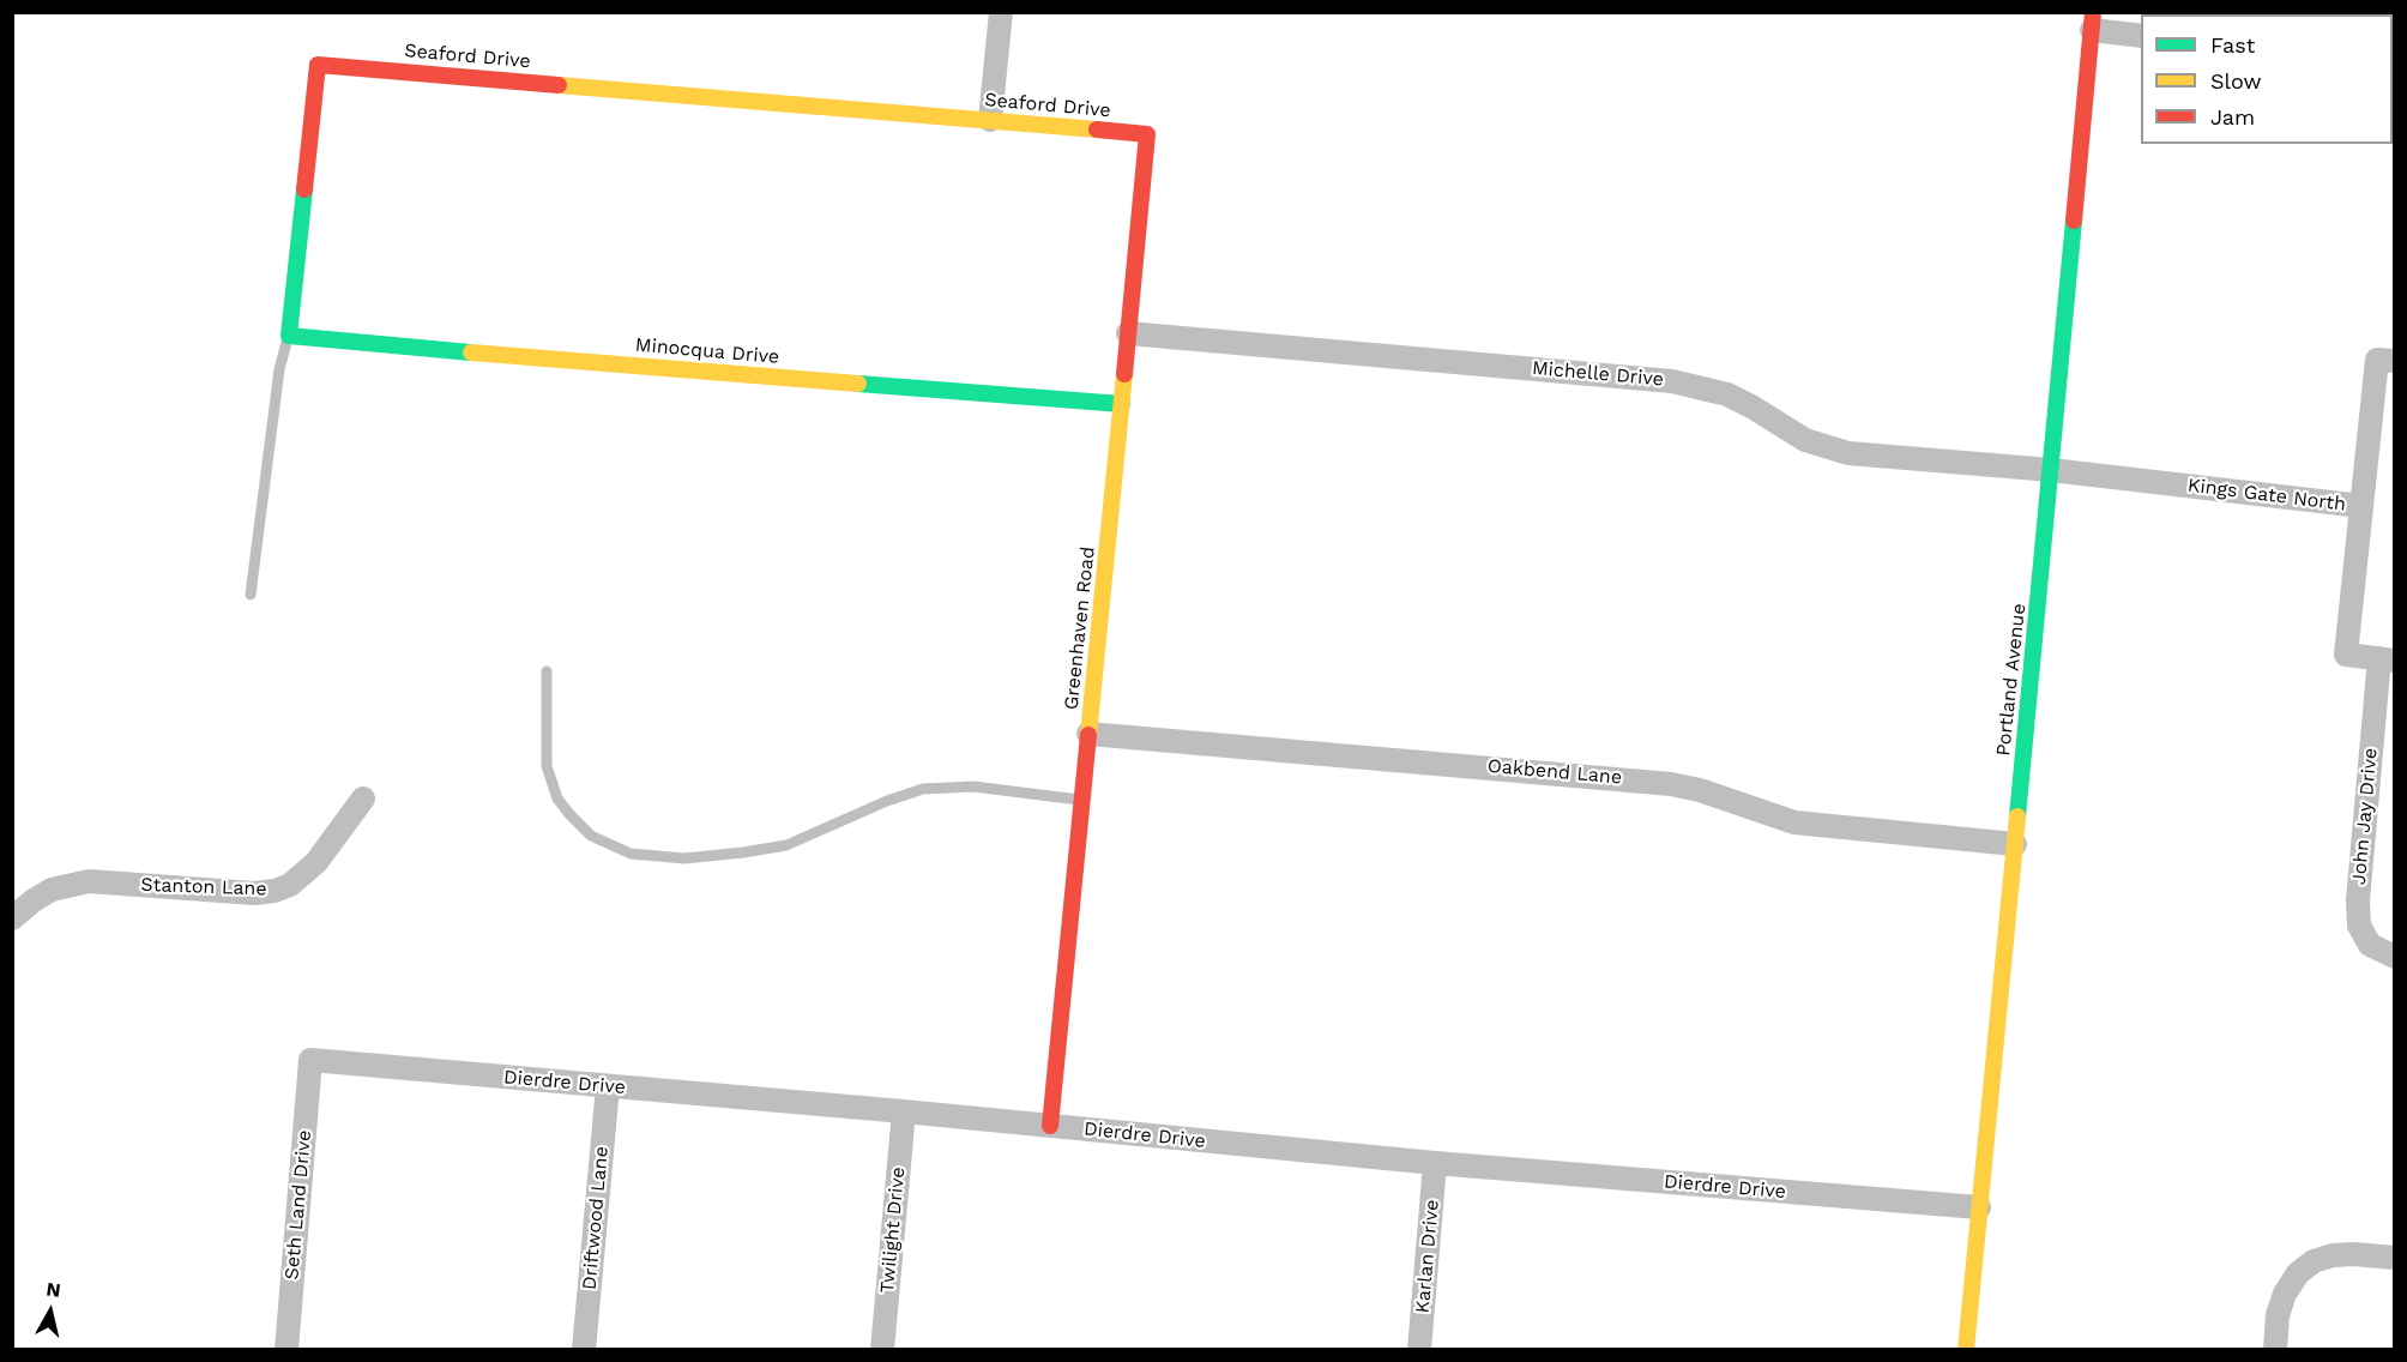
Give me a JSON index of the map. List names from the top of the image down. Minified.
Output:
{"streets":{"street":["Seaford Drive","Minocqua Drive","Michelle Drive","Kings Gate North","Greenhaven Road","Portland Avenue","Oakbend Lane","John Jay Drive","Stanton Lane","Dierdre Drive","Seth Land Drive","Driftwood Lane","Twilight Drive","Karlan Drive"]},"crossings":[["Seaford Drive","Minocqua Drive"],["Seaford Drive","Greenhaven Road"],["Minocqua Drive","Greenhaven Road"],["Michelle Drive","Kings Gate North"],["Michelle Drive","Greenhaven Road"],["Michelle Drive","Portland Avenue"],["Kings Gate North","Portland Avenue"],["Greenhaven Road","Oakbend Lane"],["Greenhaven Road","Dierdre Drive"],["Portland Avenue","Oakbend Lane"],["Portland Avenue","Dierdre Drive"],["Dierdre Drive","Seth Land Drive"],["Dierdre Drive","Driftwood Lane"],["Dierdre Drive","Twilight Drive"],["Dierdre Drive","Karlan Drive"]],"legend":["Fast","Slow","Jam"],"north":"top"}
